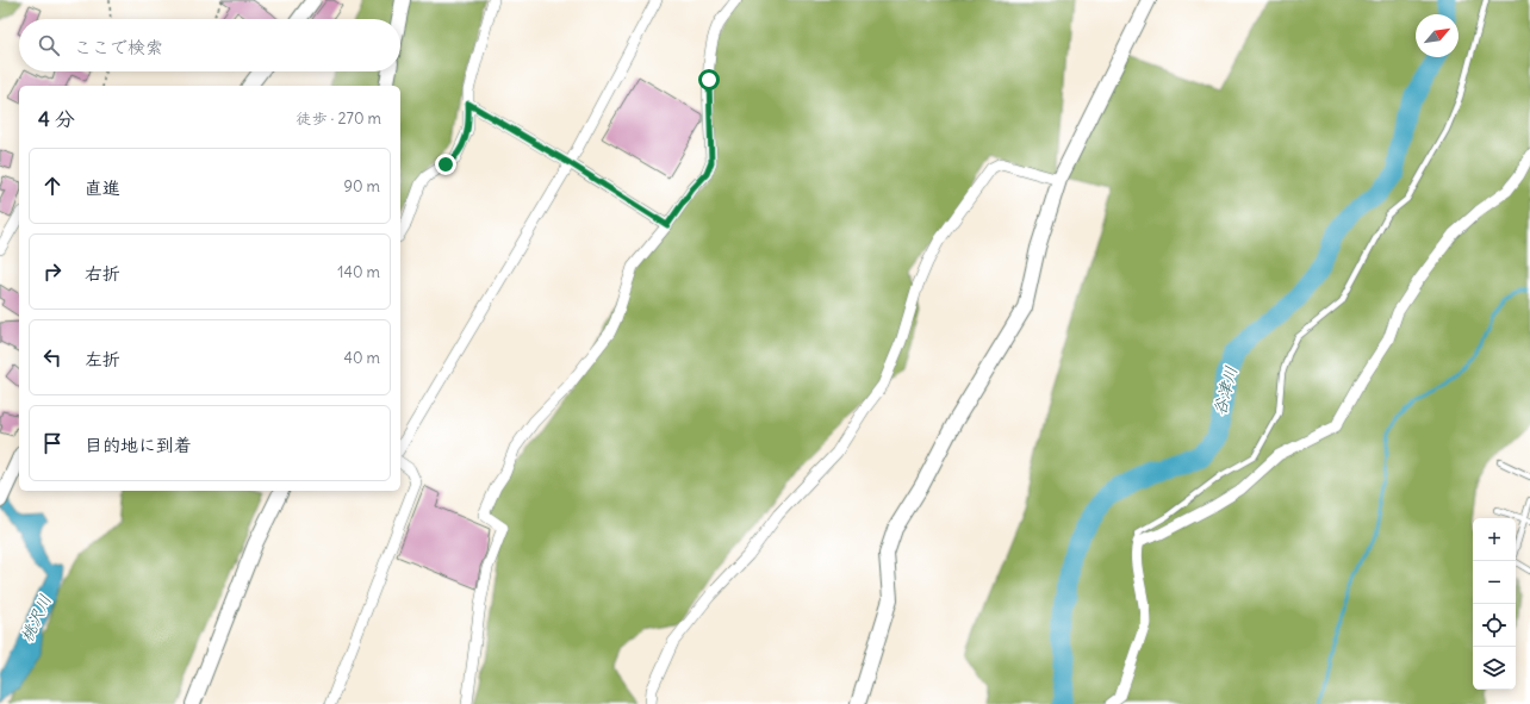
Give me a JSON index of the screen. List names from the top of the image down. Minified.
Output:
{"water":["谷津川","桃沢川"],"north":"top right","page":{"search":"ここで検索","heading":["4 分","徒歩 · 270 m"],"list":[["直進","90 m"],["右折","140 m"],["左折","40 m"],"目的地に到着"],"map_buttons":["+","−"]}}
